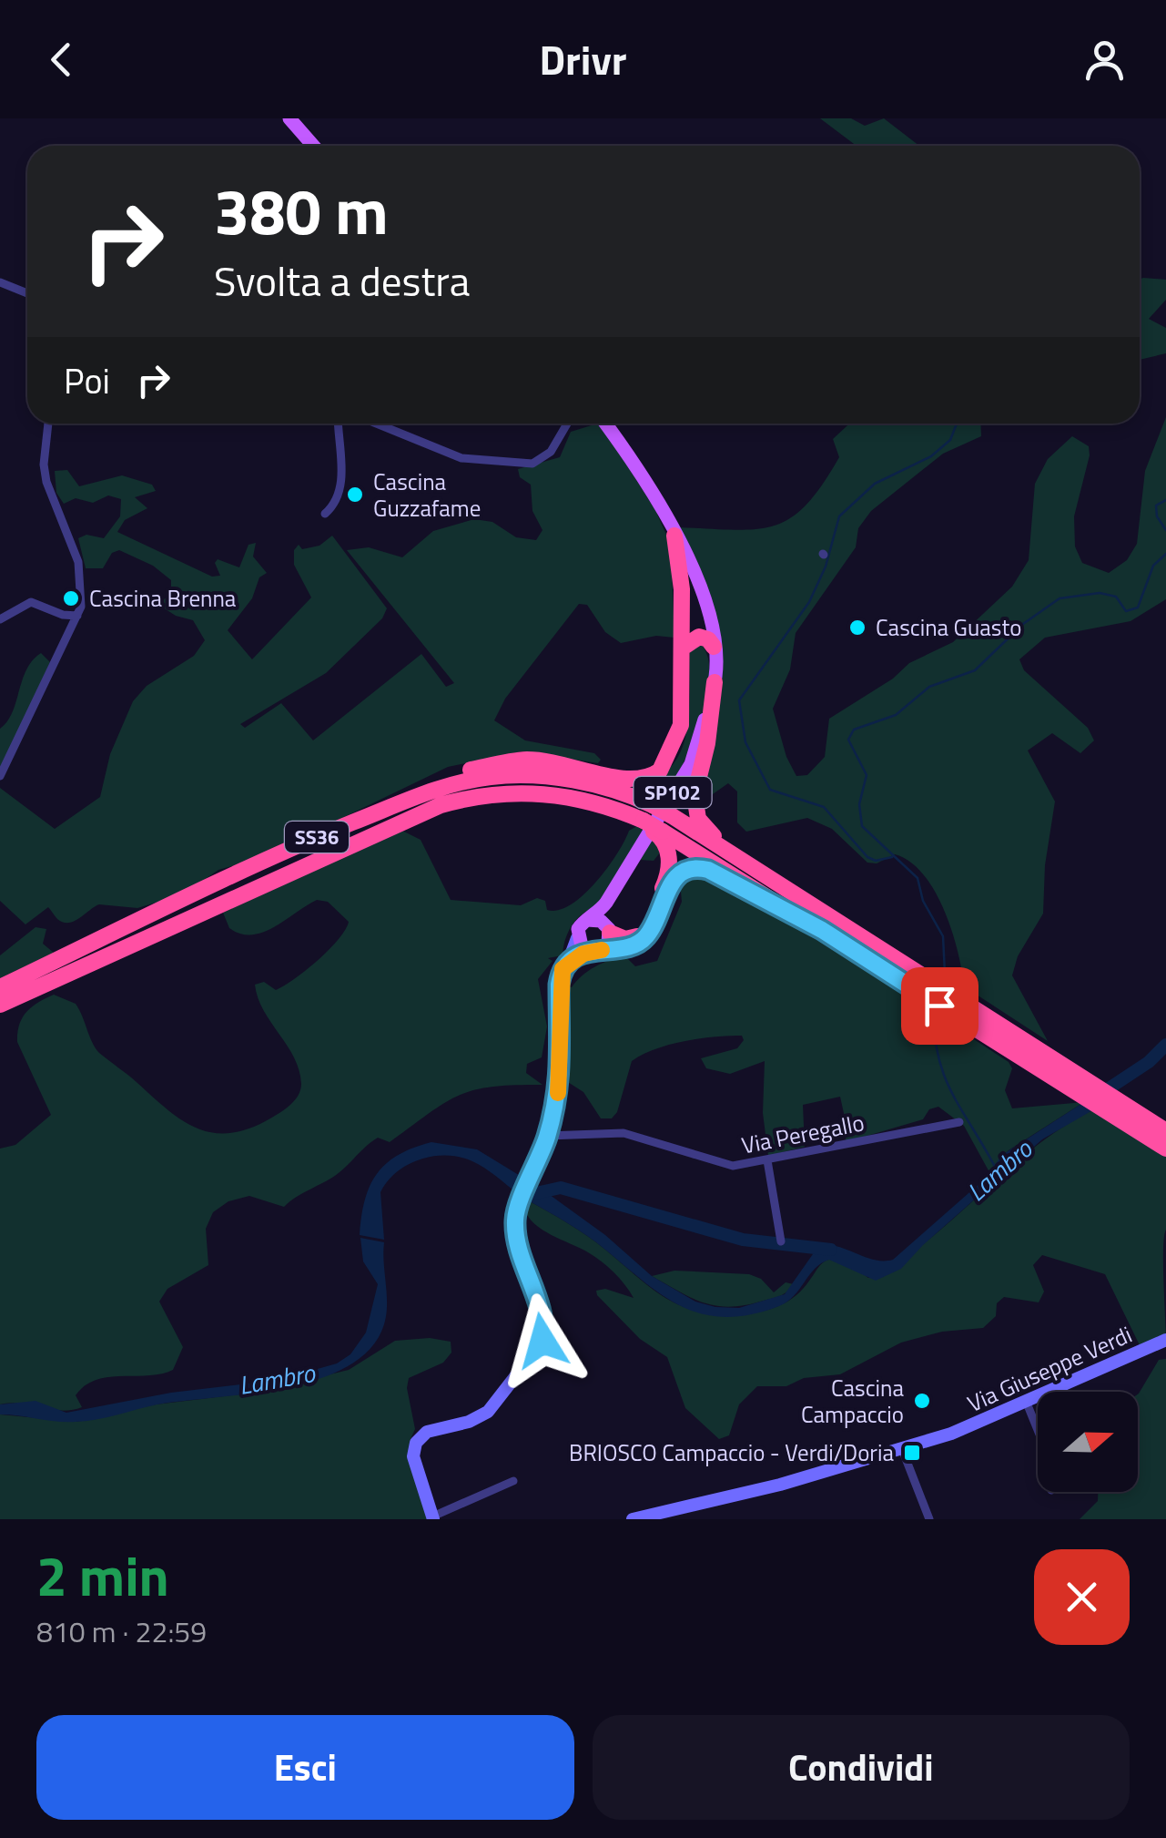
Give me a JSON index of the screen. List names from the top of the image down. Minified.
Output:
{"streets":{"highway":["SS36"],"main road":["SP102"],"street":["Via Peregallo","Via Giuseppe Verdi"]},"water":["Lambro"],"places":{"other":["Cascina Guzzafame","Cascina Brenna","Cascina Guasto","Cascina Campaccio"],"transit":["BRIOSCO Campaccio - Verdi/Doria"]},"north":"right","page":{"header":"Drivr","turn":["380 m","Svolta a destra"],"then":"Poi","heading":["2 min","810 m · 22:59"],"buttons":["Esci","Condividi"]}}
